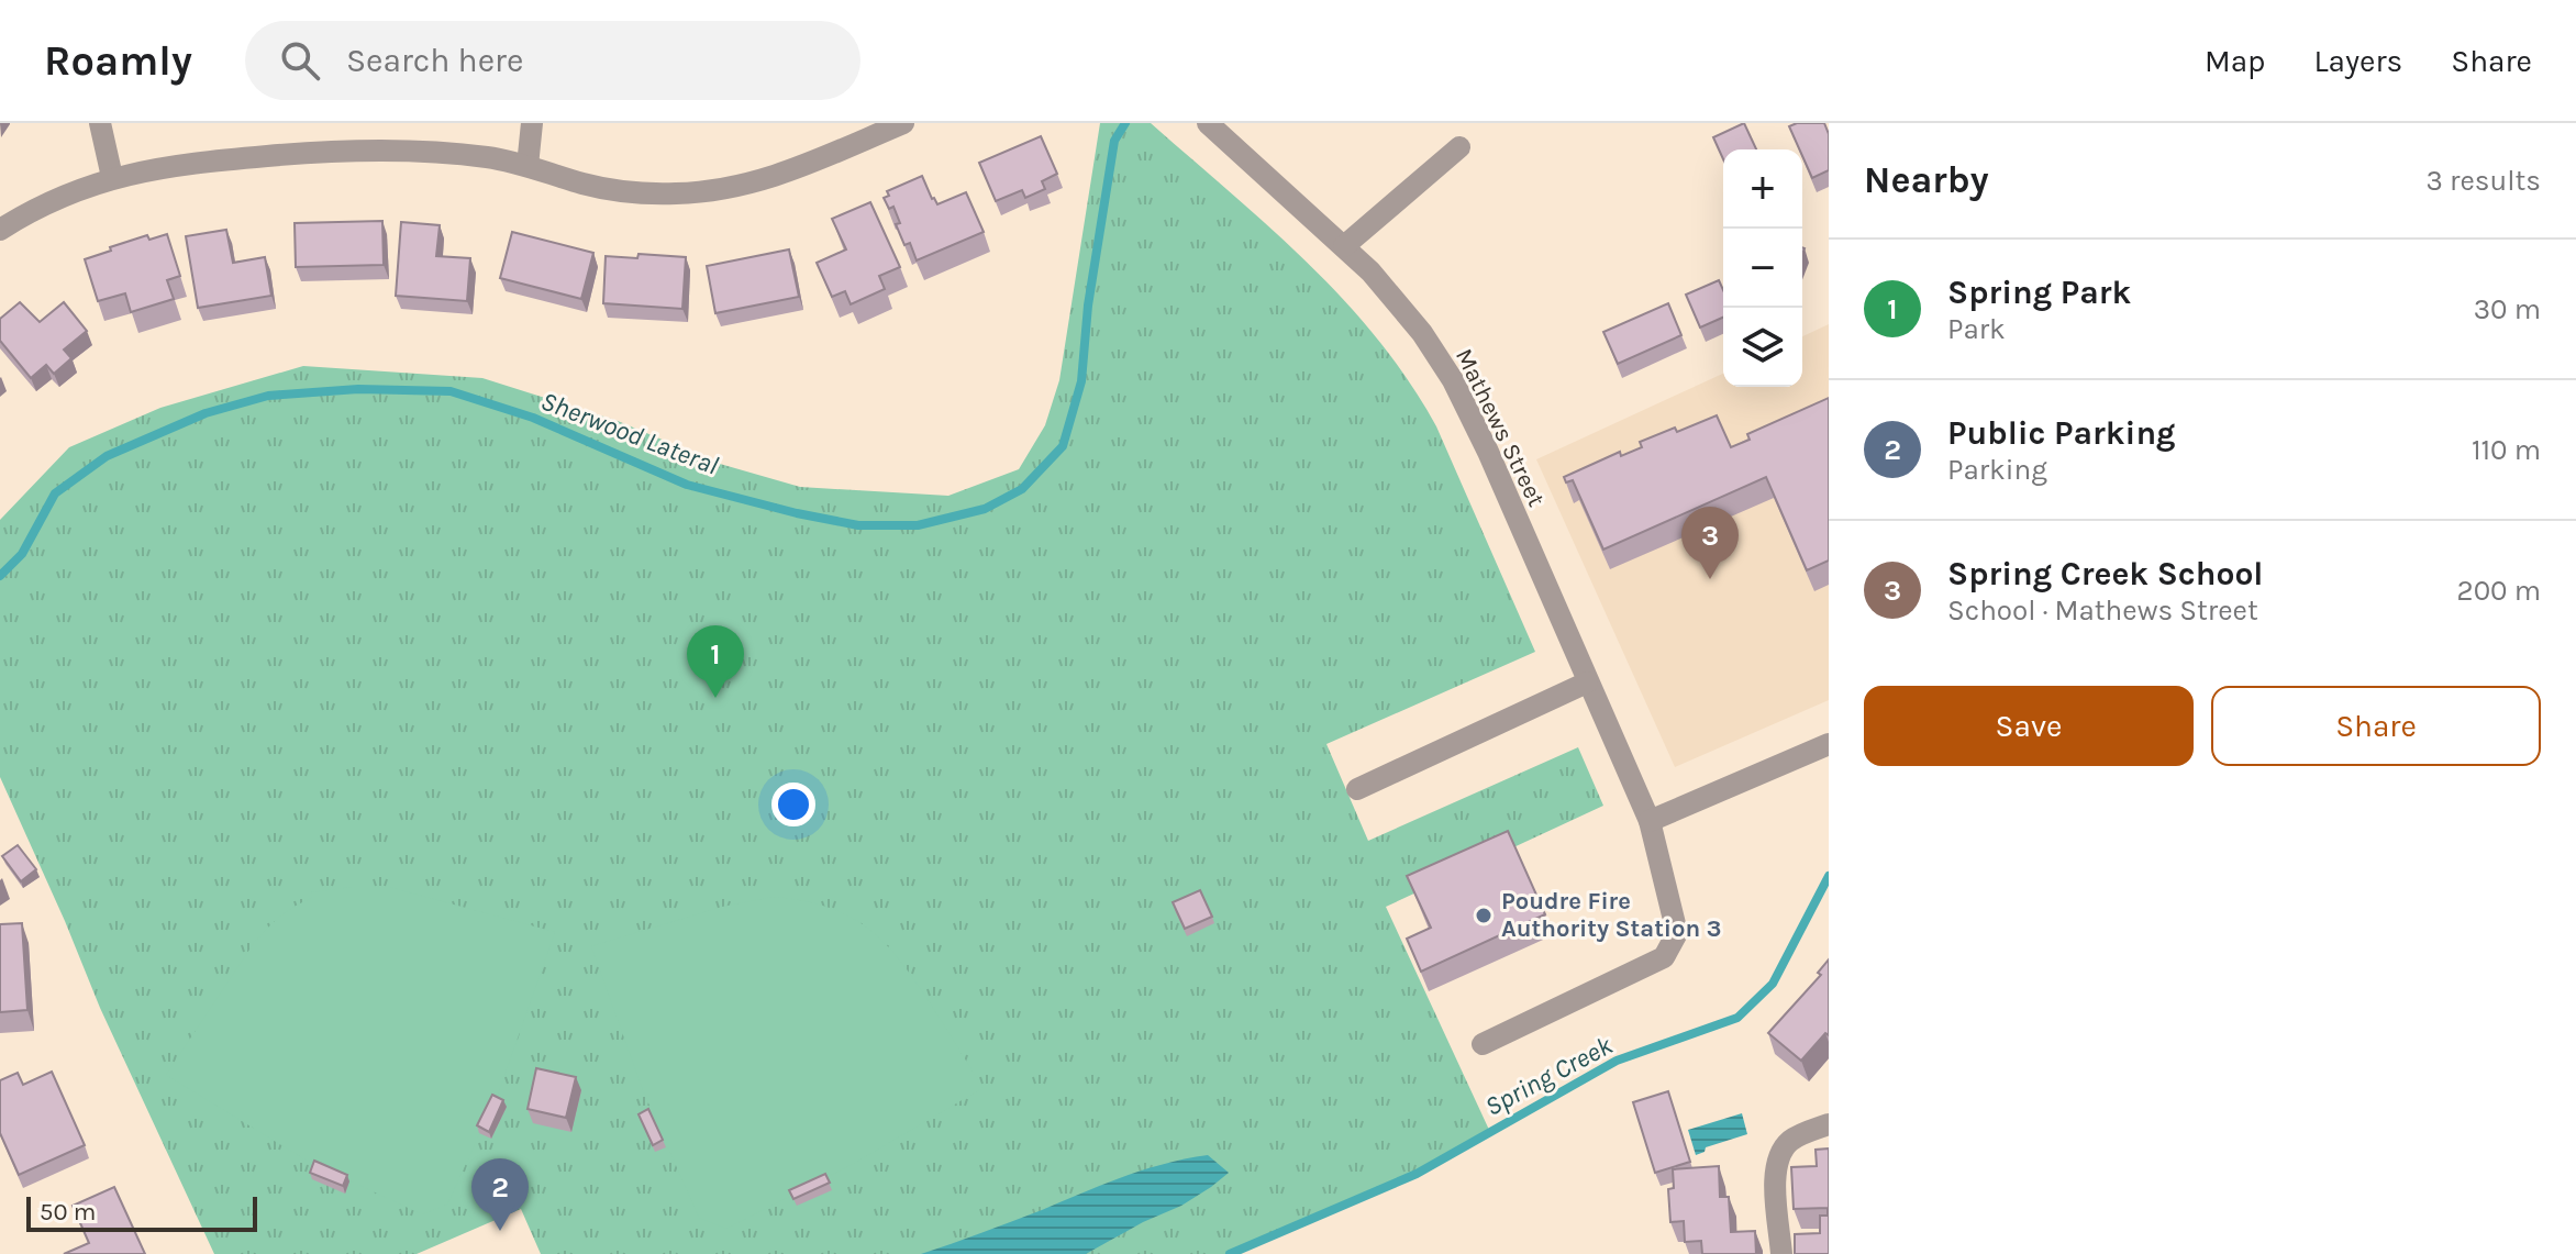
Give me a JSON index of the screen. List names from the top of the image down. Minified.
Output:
{"streets":{"street":["Mathews Street"]},"water":["Sherwood Lateral","Spring Creek"],"places":["Poudre Fire Authority Station 3"],"scale_bar":"50 m","page":{"header":"Roamly","search":"Search here","nav":["Map","Layers","Share"],"heading":["Nearby","3 results"],"map_buttons":["+","−"],"list":[{"mark":"1","name":"Spring Park","note":"Park","value":"30 m"},{"mark":"2","name":"Public Parking","note":"Parking","value":"110 m"},{"mark":"3","name":"Spring Creek School","note":"School · Mathews Street","value":"200 m"}],"pins":["3","1","2"],"buttons":["Save","Share"],"scale":"50 m"}}
